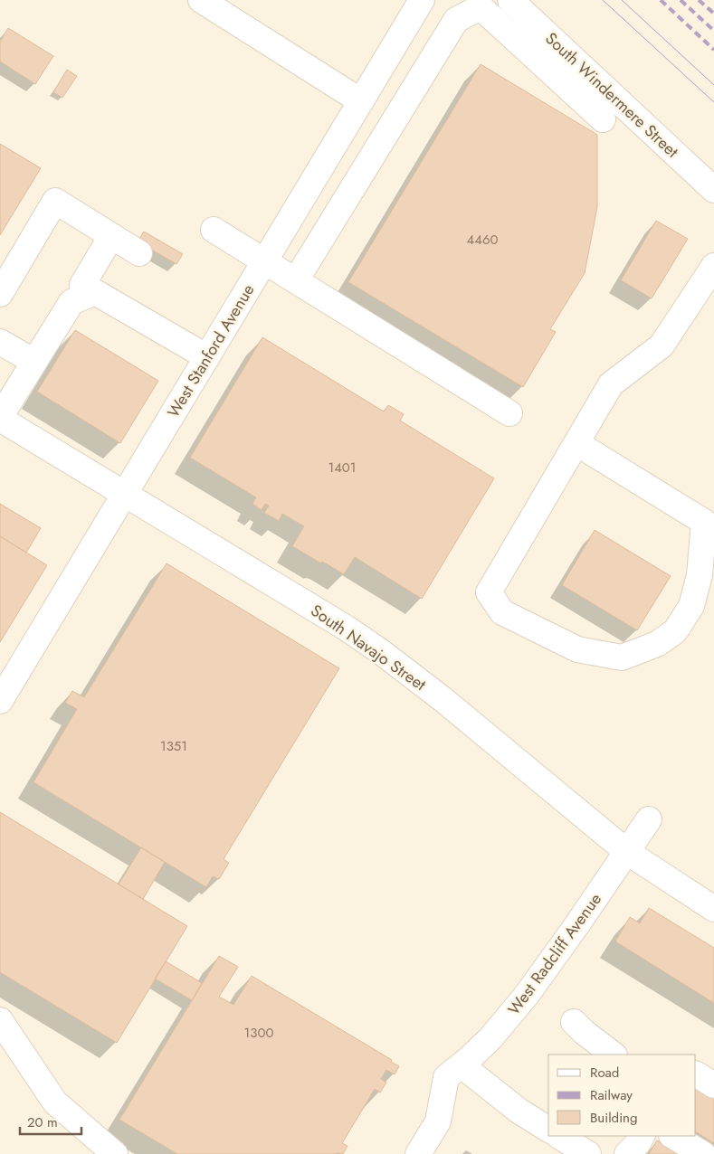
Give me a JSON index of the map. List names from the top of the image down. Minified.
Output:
{"streets":{"street":["South Windermere Street","West Stanford Avenue","South Navajo Street","West Radcliff Avenue"]},"crossings":[["West Stanford Avenue","South Navajo Street"],["South Navajo Street","West Radcliff Avenue"]],"house_numbers":["4460","1401","1351","1300"],"legend":["Road","Railway","Building"],"scale_bar":"20 m"}
